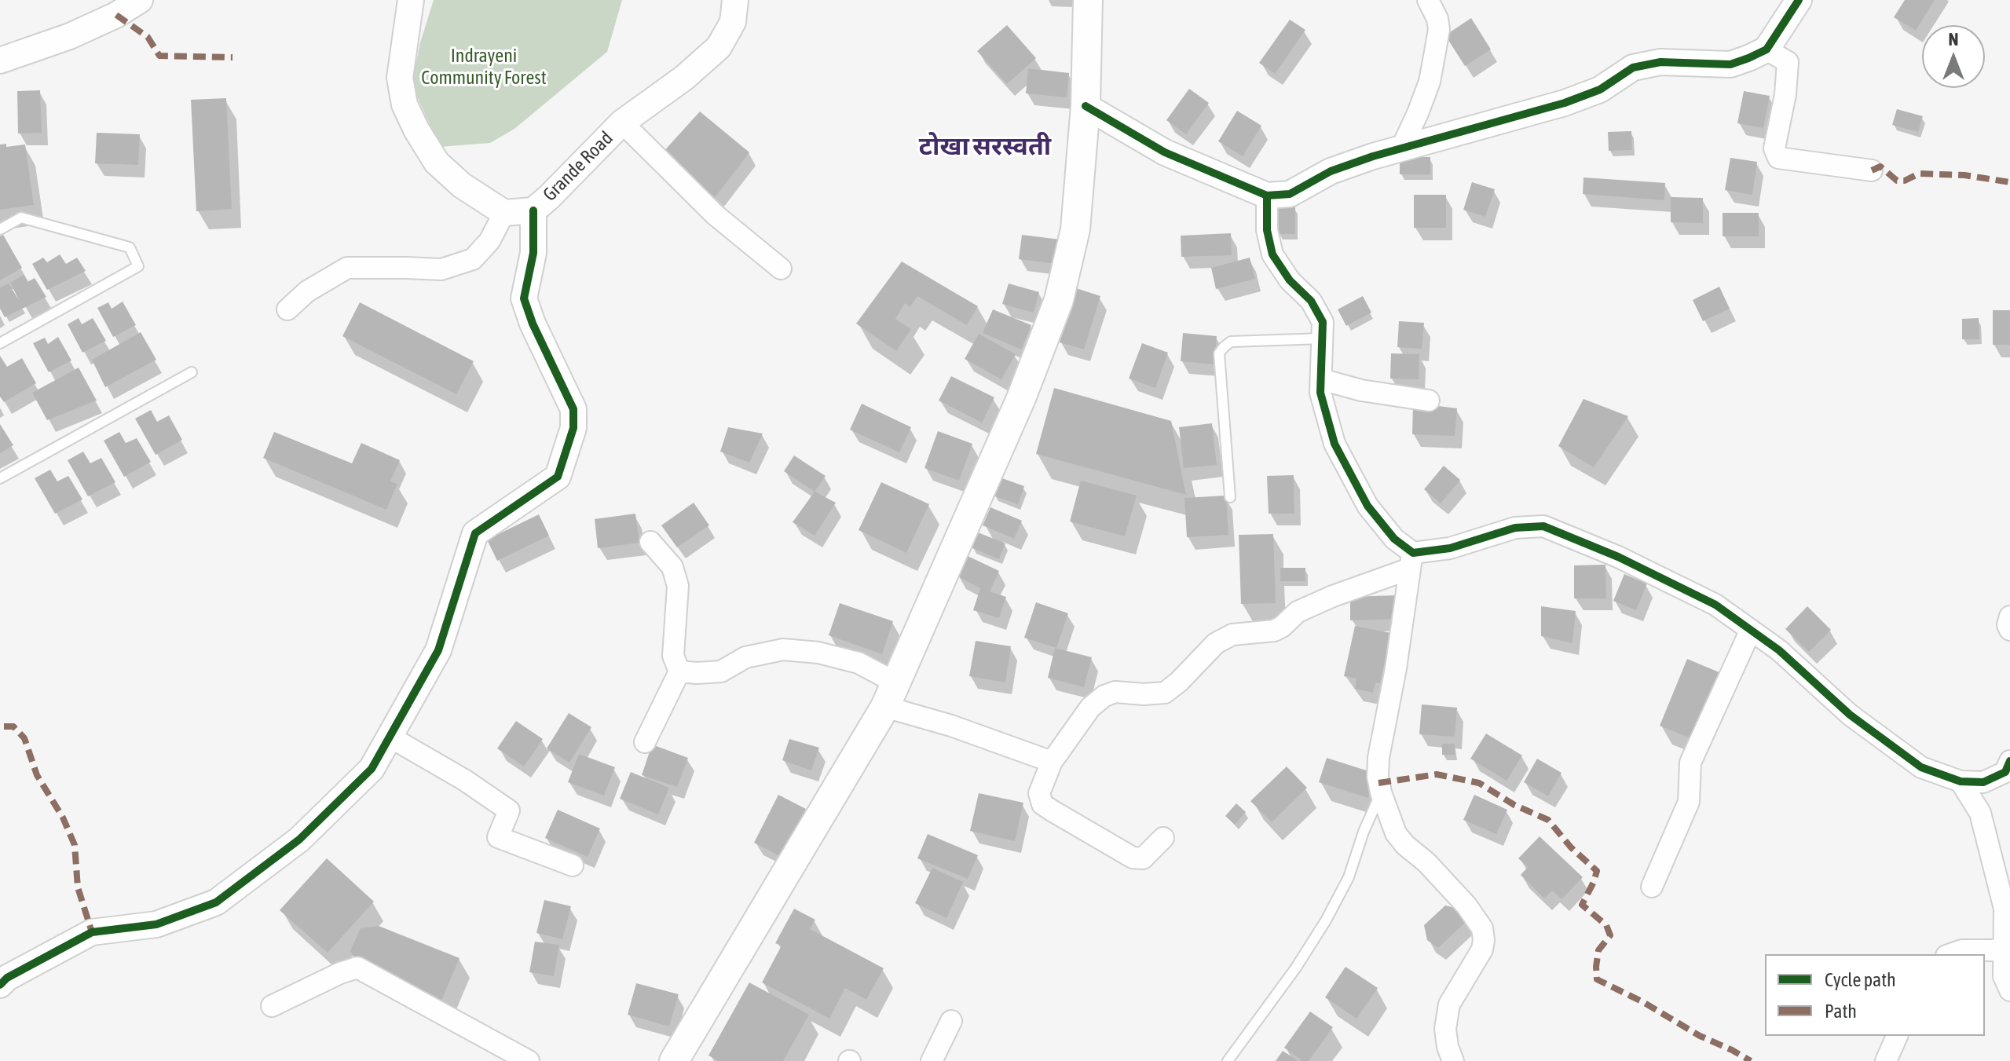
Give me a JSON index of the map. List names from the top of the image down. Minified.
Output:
{"streets":{"street":["Grande Road"]},"districts":["टोखा सरस्वती"],"parks":["Indrayeni Community Forest"],"legend":["Cycle path","Path"],"north":"top"}
